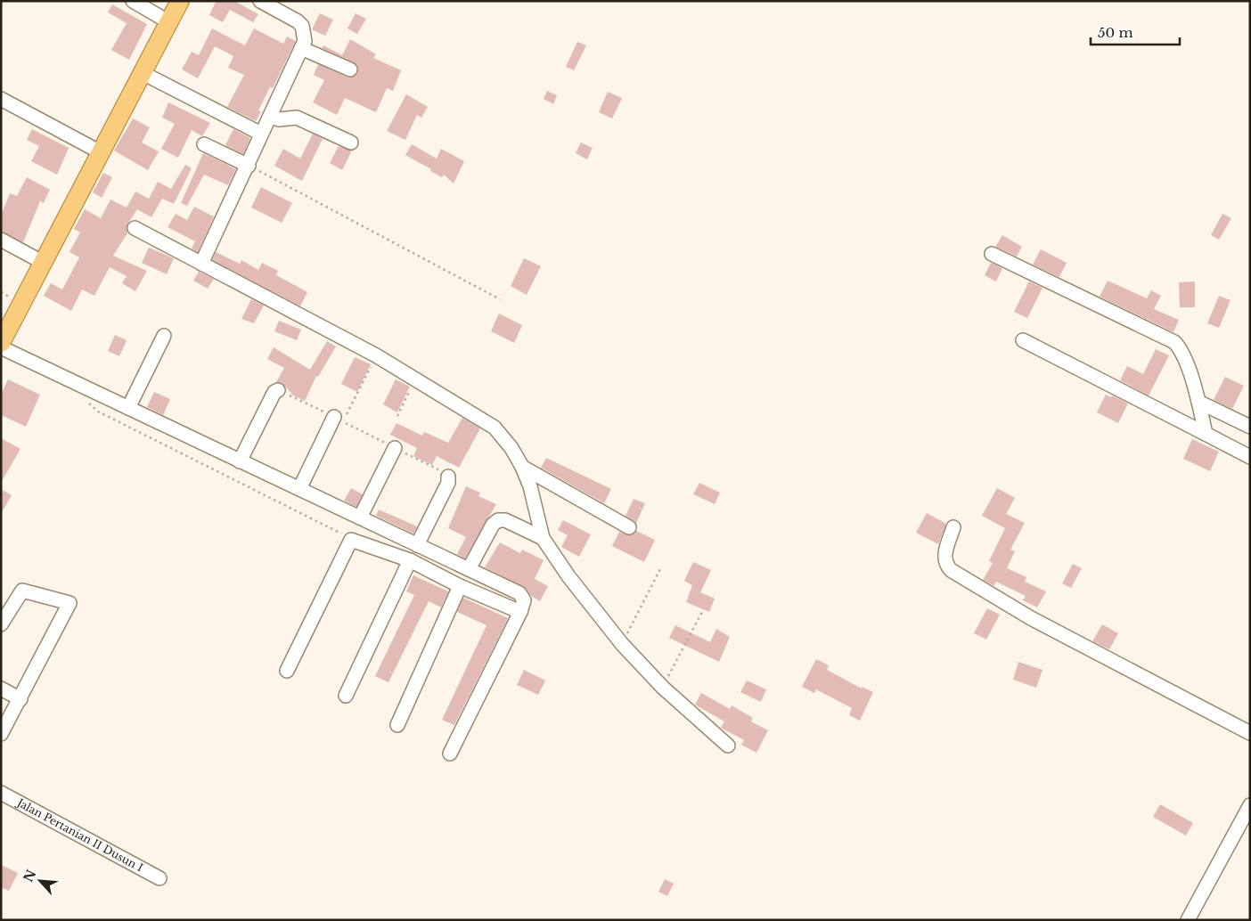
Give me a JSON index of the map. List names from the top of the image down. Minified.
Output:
{"streets":{"street":["Jalan Pertanian II Dusun I"]},"scale_bar":"50 m","north":"top left"}
